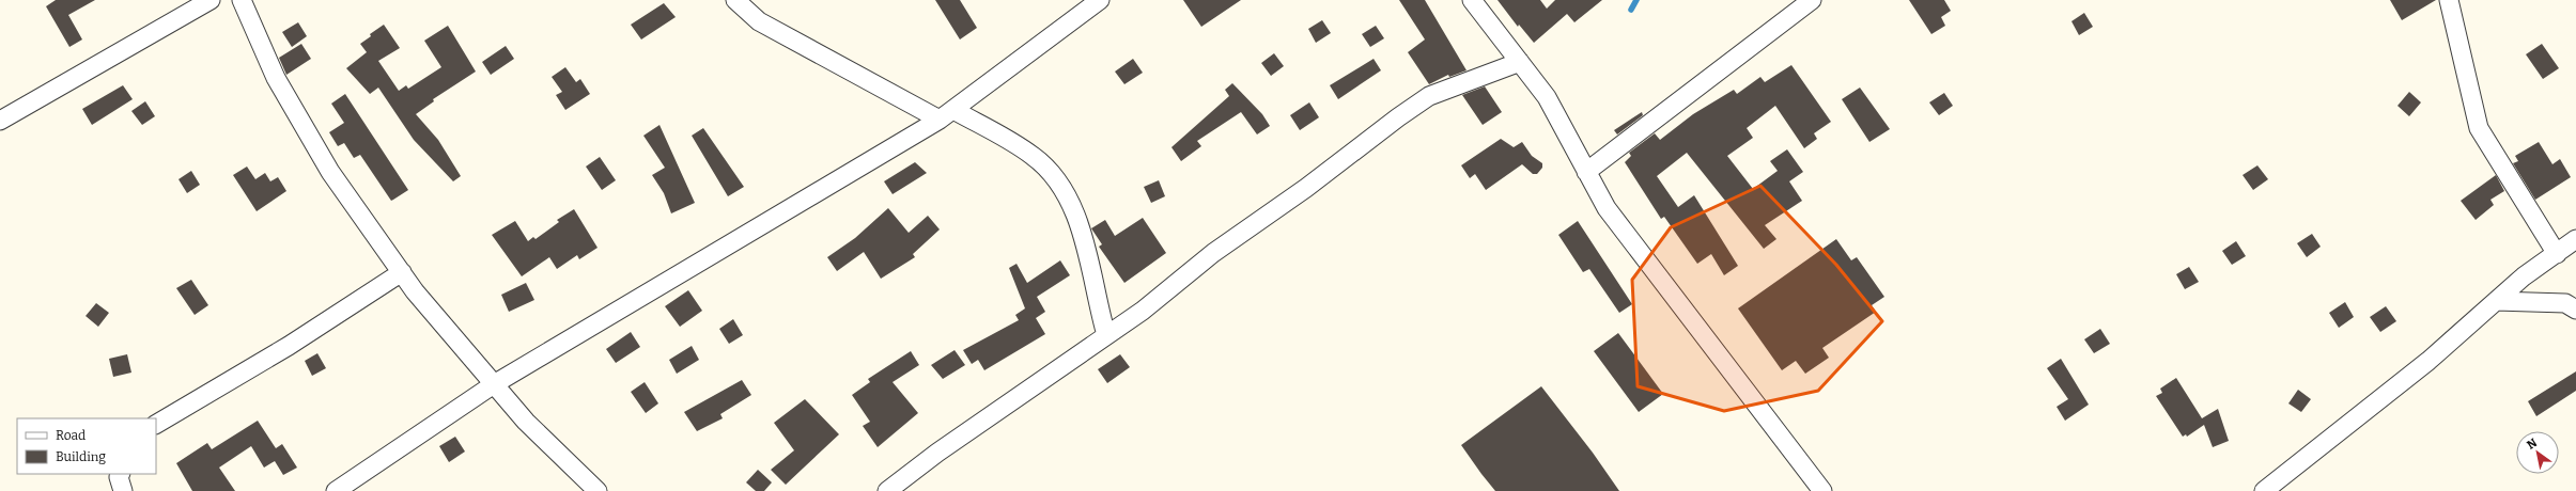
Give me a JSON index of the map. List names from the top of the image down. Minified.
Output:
{"legend":["Road","Building"],"north":"top left"}
